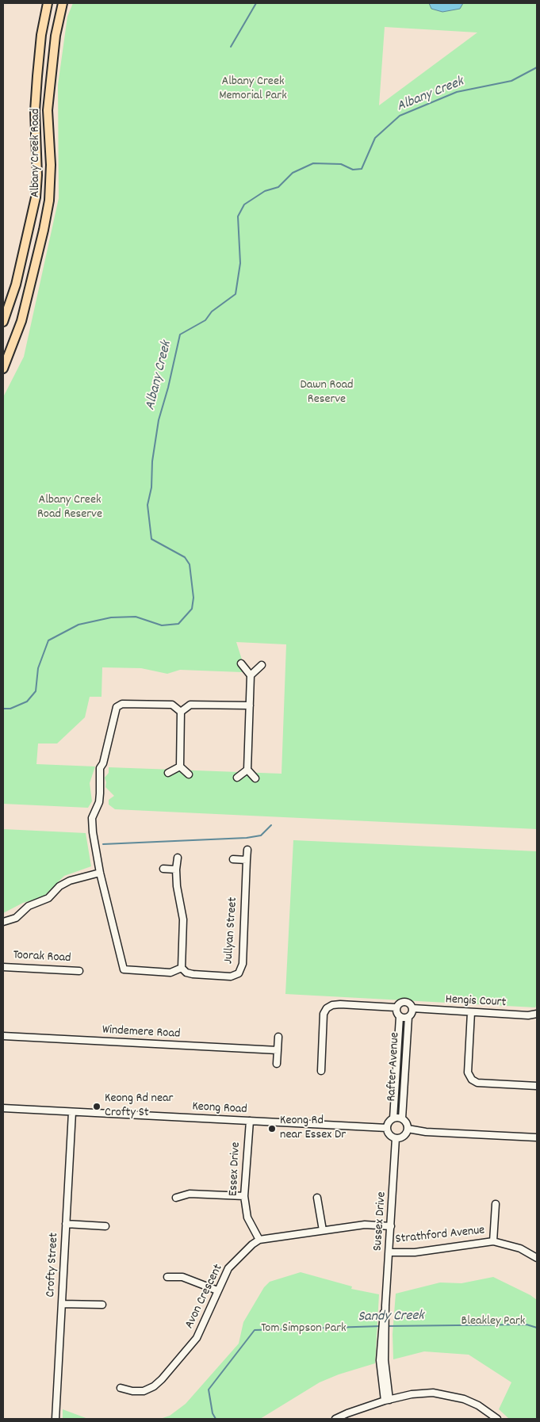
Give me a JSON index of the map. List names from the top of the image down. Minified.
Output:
{"streets":{"main road":["Albany Creek Road"],"street":["Jullyan Street","Toorak Road","Hengis Court","Windemere Road","Rafter Avenue","Keong Road","Essex Drive","Sussex Drive","Strathford Avenue","Crofty Street","Avon Crescent"]},"crossings":[["Hengis Court","Rafter Avenue"],["Rafter Avenue","Keong Road"],["Rafter Avenue","Sussex Drive"],["Keong Road","Essex Drive"],["Keong Road","Sussex Drive"],["Keong Road","Crofty Street"],["Essex Drive","Avon Crescent"],["Sussex Drive","Strathford Avenue"]],"water":["Albany Creek","Sandy Creek"],"parks":["Albany Creek Memorial Park","Dawn Road Reserve","Albany Creek Road Reserve","Bleakley Park","Tom Simpson Park"],"places":["Keong Rd near Crofty St","Keong Rd near Essex Dr"]}
